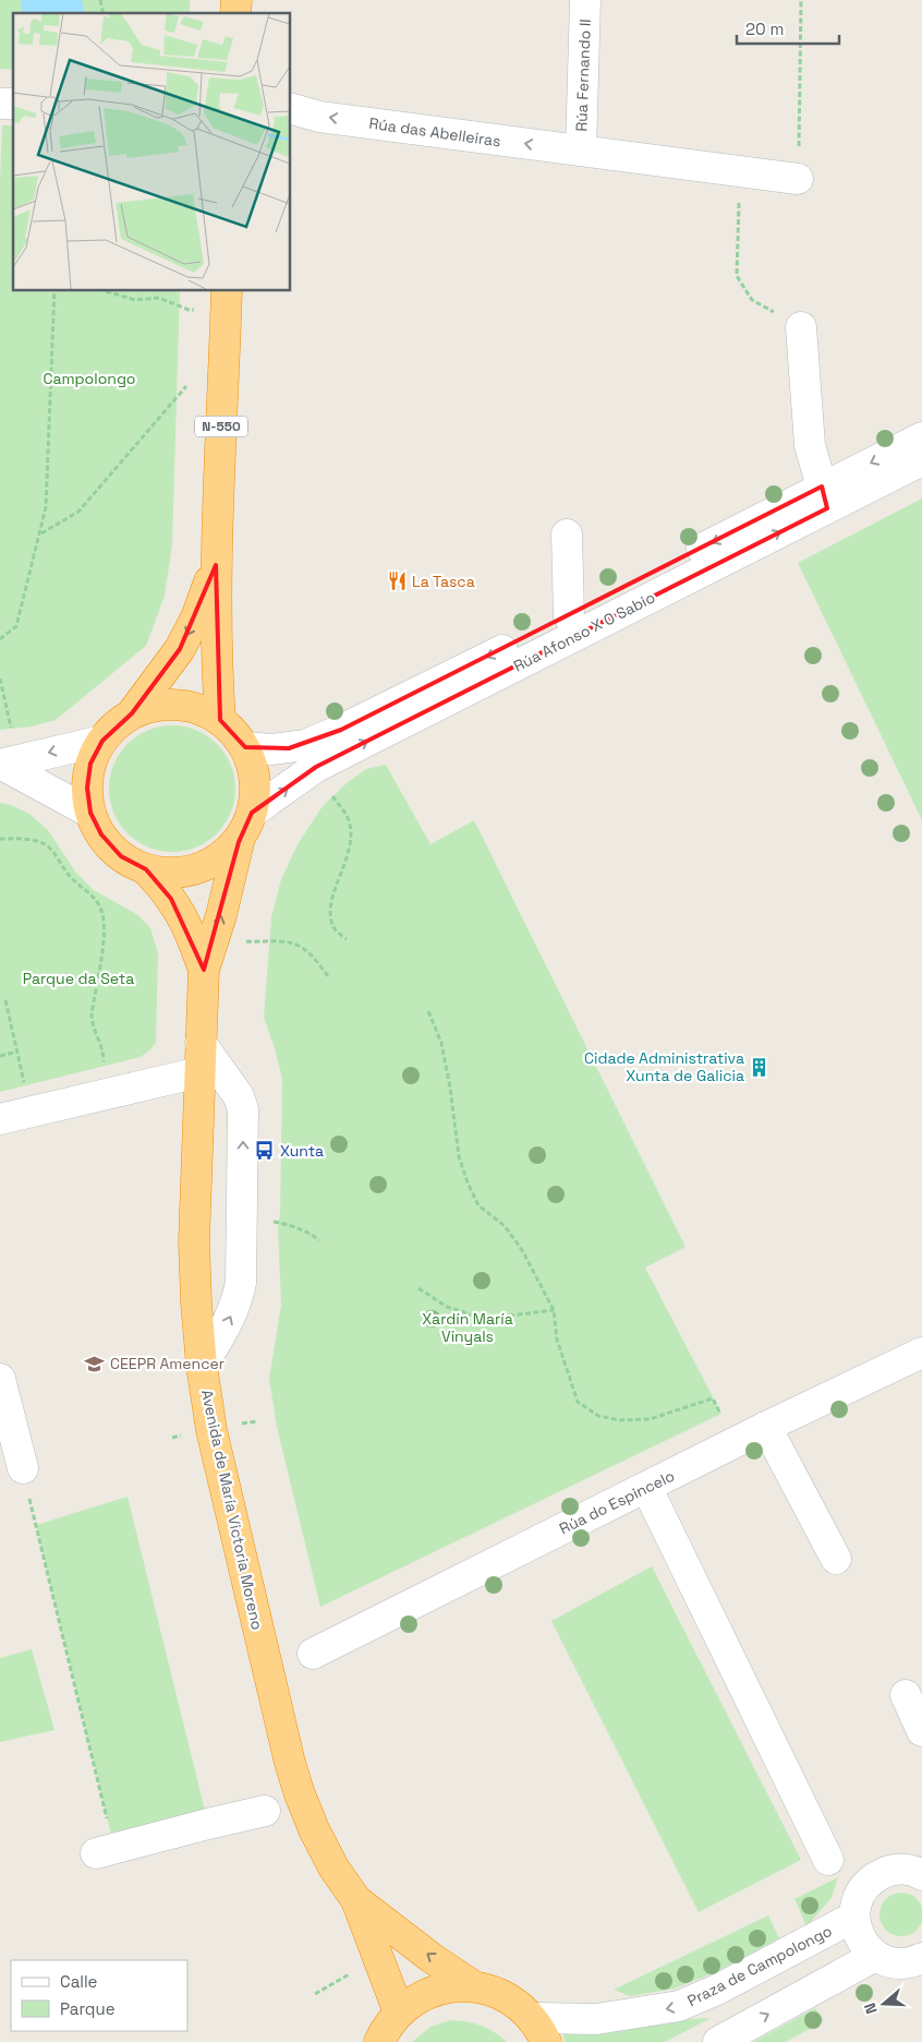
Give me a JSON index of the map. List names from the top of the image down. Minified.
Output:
{"streets":{"highway":["N-550","Avenida de María Victoria Moreno"],"street":["Rúa Fernando II","Rúa das Abelleiras","Rúa Afonso X O Sabio","Rúa do Espincelo","Praza de Campolongo"]},"crossings":[["Rúa Fernando II","Rúa das Abelleiras"],["N-550","Rúa Afonso X O Sabio"],["N-550","Avenida de María Victoria Moreno"],["Rúa Afonso X O Sabio","Avenida de María Victoria Moreno"]],"one_way":["Rúa das Abelleiras"],"parks":["Campolongo","Parque da Seta","Xardín María Vinyals"],"places":{"restaurant":["La Tasca"],"building":["Cidade Administrativa Xunta de Galicia"],"bus stop":["Xunta"],"school or university":["CEEPR Amencer"]},"legend":["Calle","Parque"],"scale_bar":"20 m","north":"left"}
